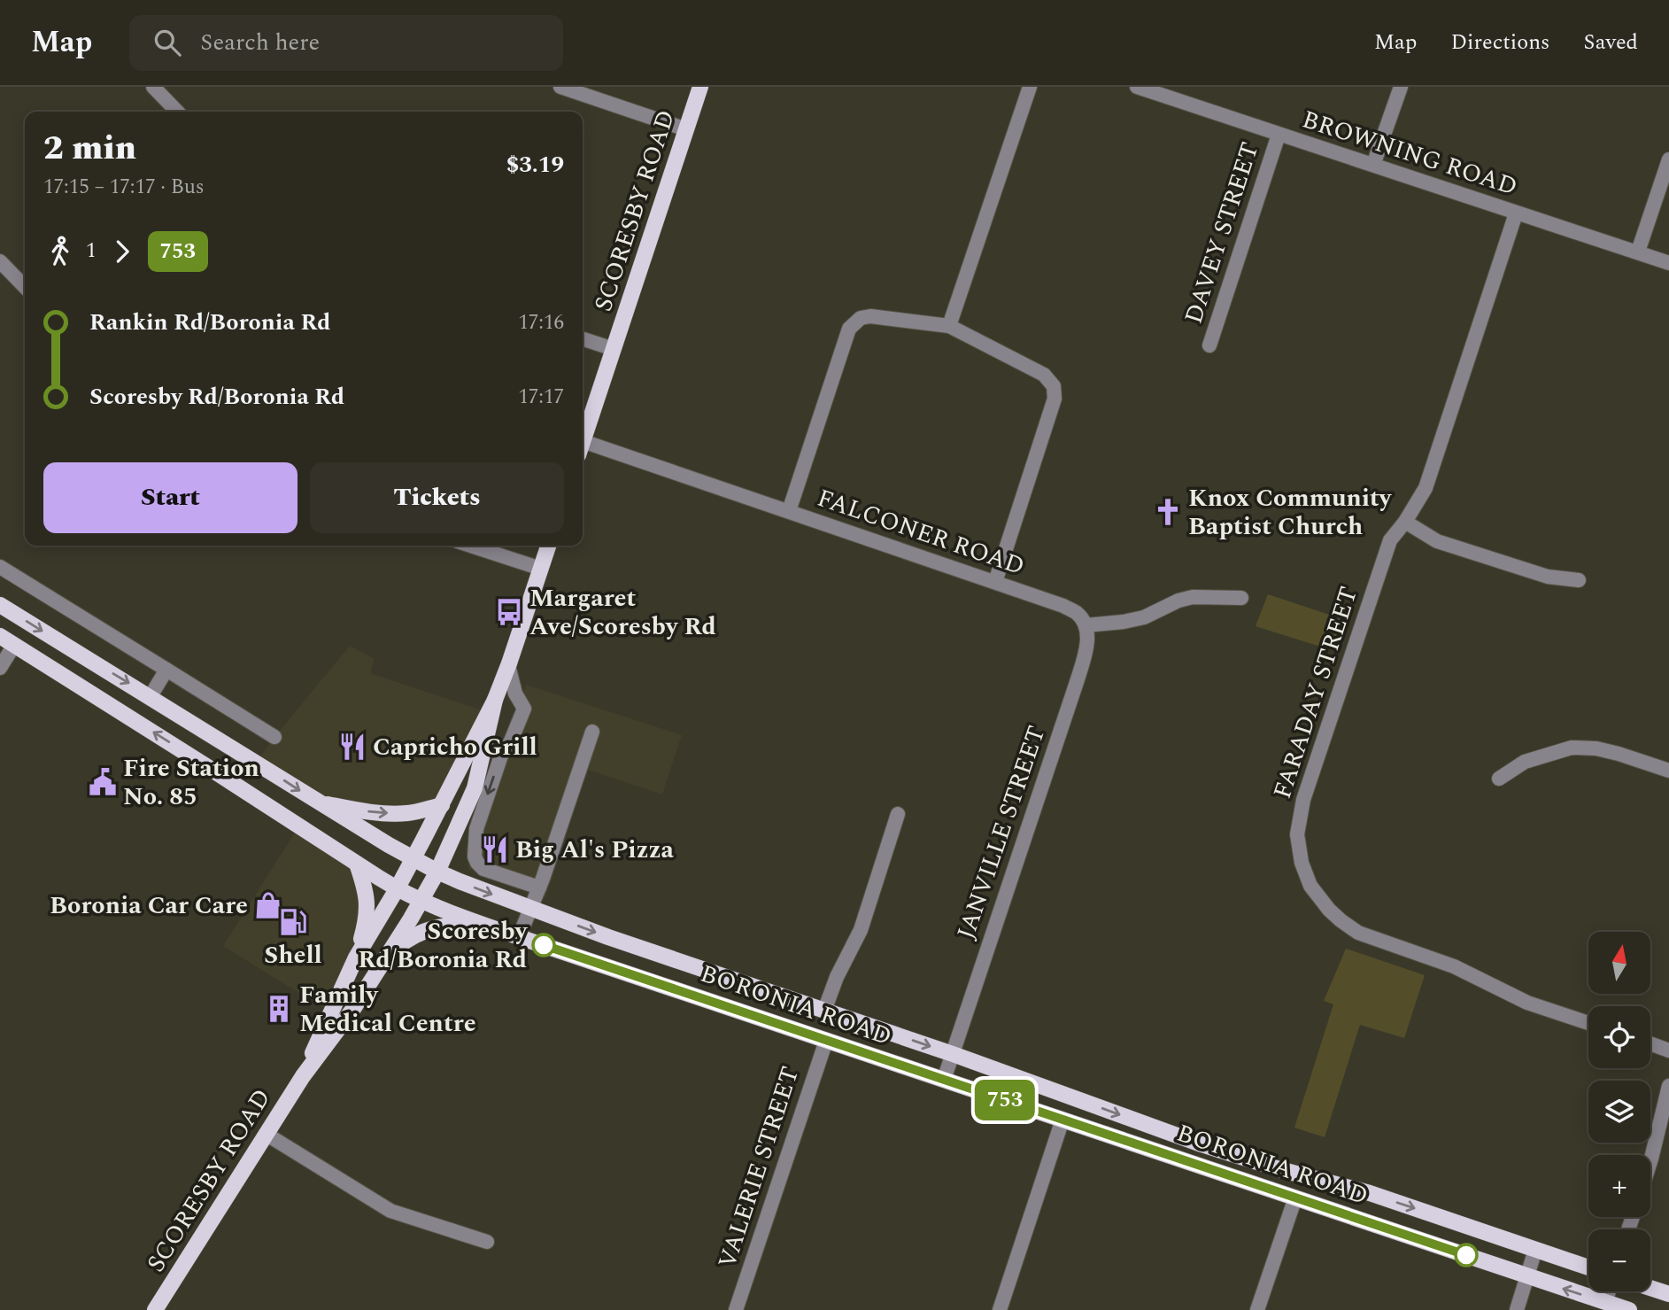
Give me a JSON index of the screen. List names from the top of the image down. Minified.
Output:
{"streets":{"main road":["SCORESBY ROAD","BORONIA ROAD"],"street":["BROWNING ROAD","DAVEY STREET","FALCONER ROAD","FARADAY STREET","JANVILLE STREET","VALERIE STREET"]},"crossings":[["BROWNING ROAD","DAVEY STREET"],["BROWNING ROAD","FARADAY STREET"],["SCORESBY ROAD","BORONIA ROAD"],["FALCONER ROAD","JANVILLE STREET"],["JANVILLE STREET","BORONIA ROAD"],["BORONIA ROAD","VALERIE STREET"]],"places":{"church":["Knox Community Baptist Church"],"bus stop":["Margaret Ave/Scoresby Rd"],"restaurant":["Capricho Grill","Big Al's Pizza"],"public building":["Fire Station No. 85"],"shop":["Boronia Car Care"],"fuel station":["Shell"],"other":["Scoresby Rd/Boronia Rd"],"building":["Family Medical Centre"]},"lines":["bus line 753"],"north":"top","page":{"header":"Map","search":"Search here","nav":["Map","Directions","Saved"],"on_map":"753","heading":["2 min","17:15 – 17:17 · Bus","$3.19"],"legs":["1","753"],"list":[{"name":"Rankin Rd/Boronia Rd","value":"17:16"},{"name":"Scoresby Rd/Boronia Rd","value":"17:17"}],"buttons":["Start","Tickets"],"map_buttons":["+","−"]}}
